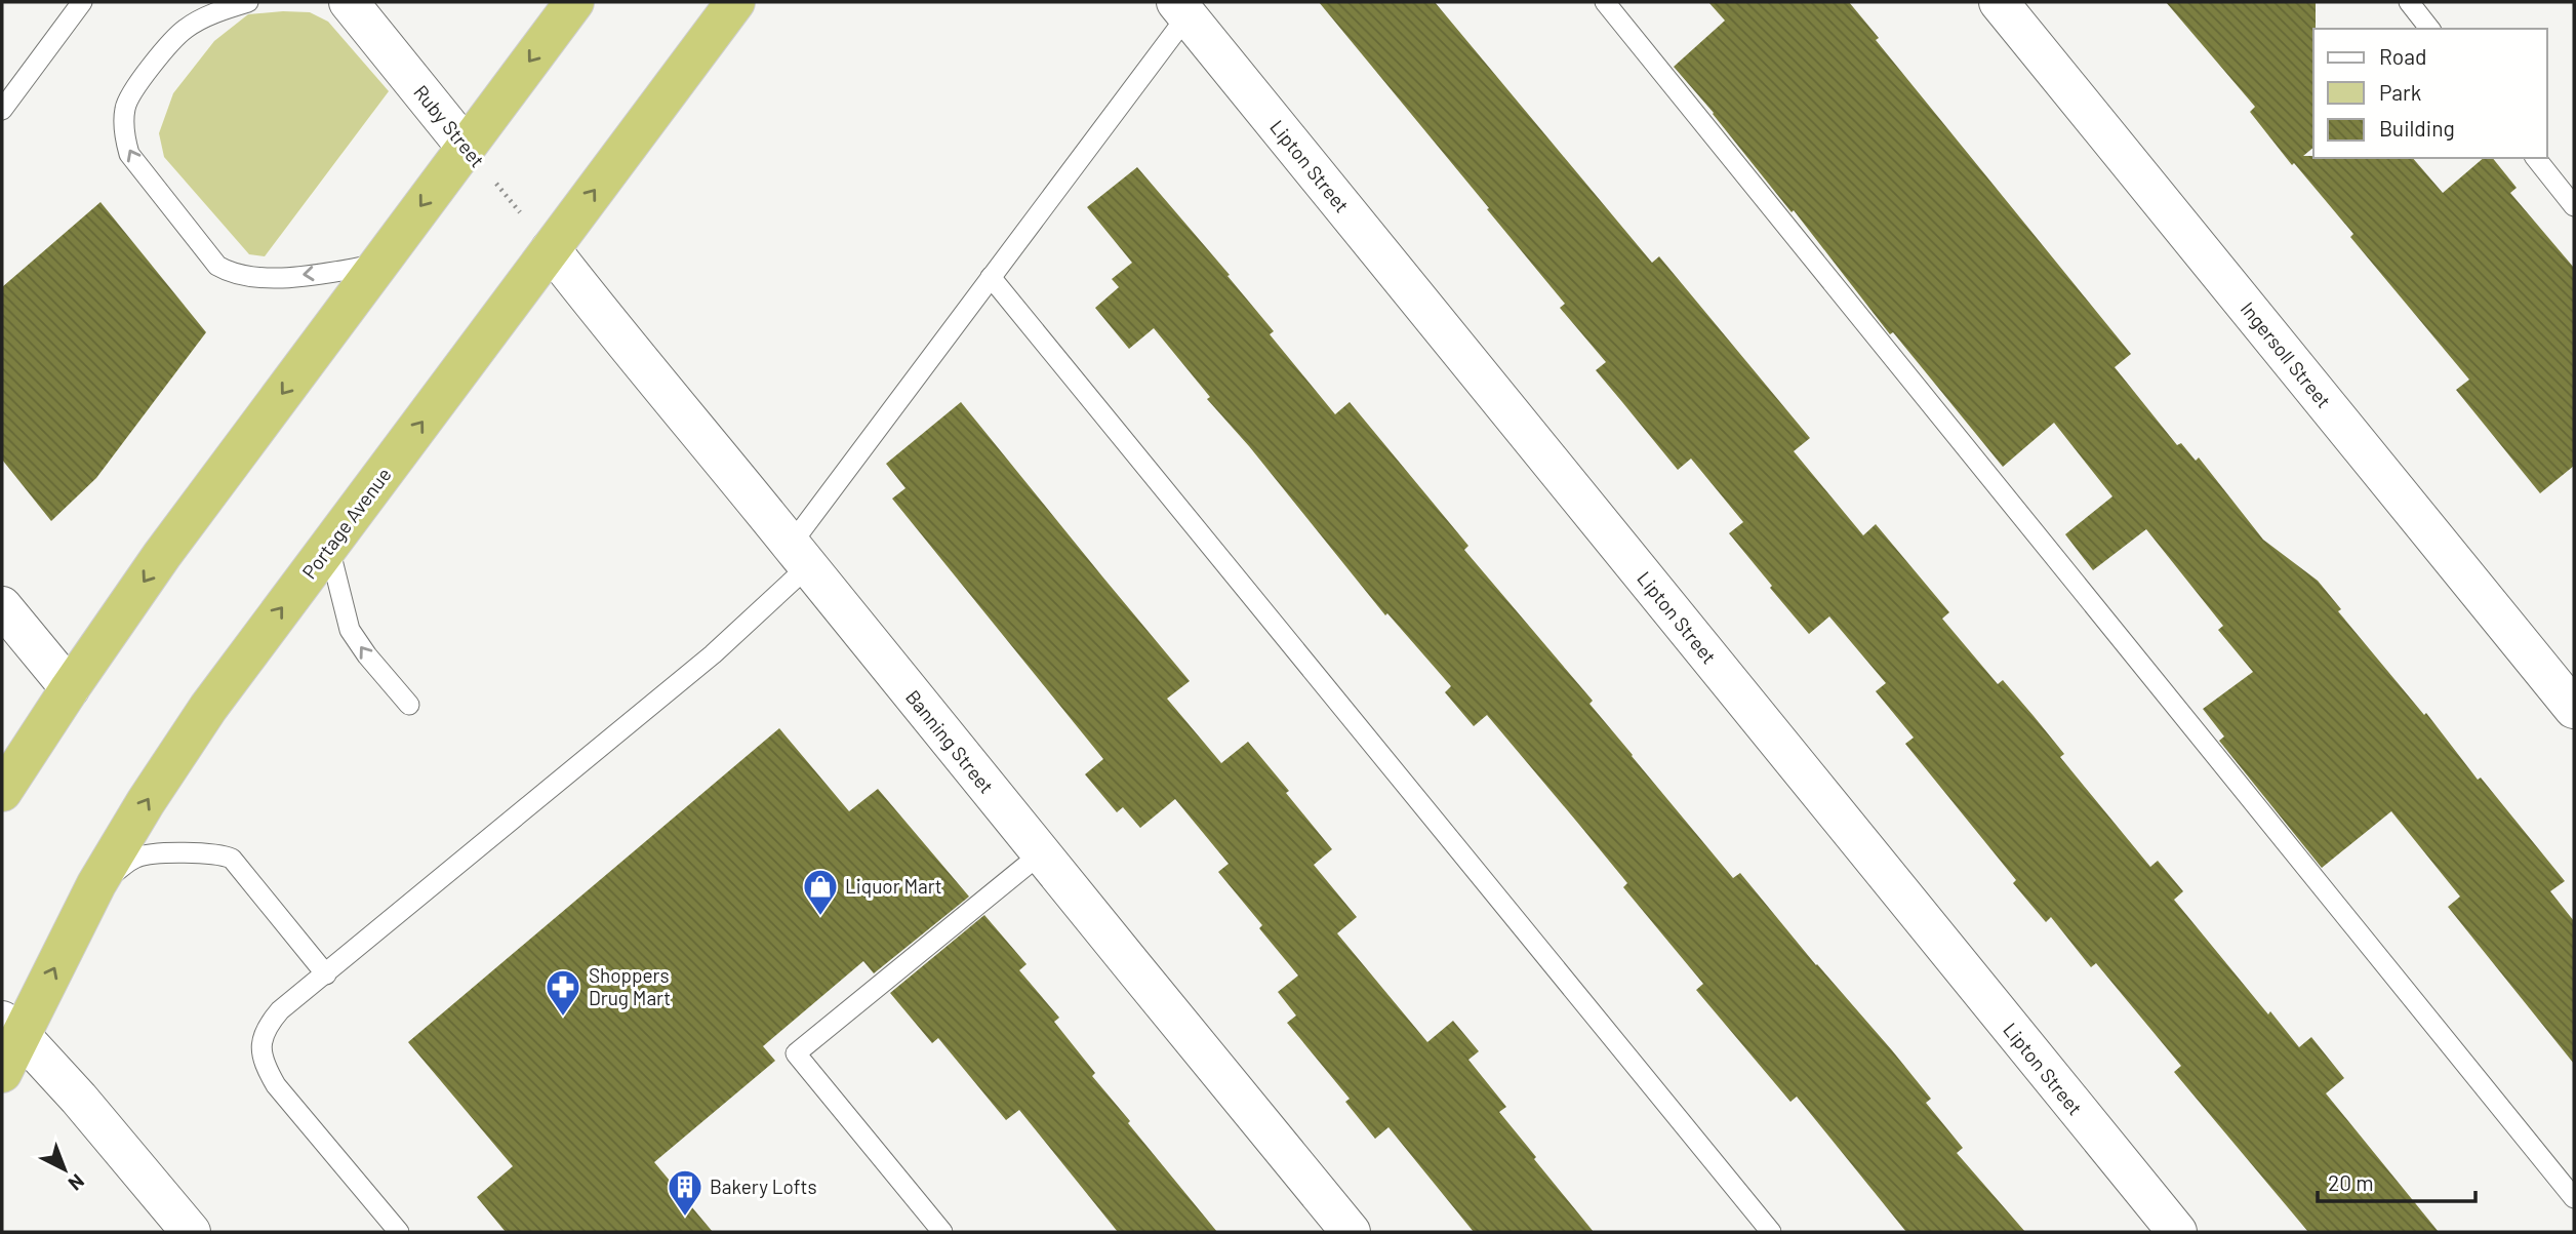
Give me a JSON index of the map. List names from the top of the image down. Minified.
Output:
{"streets":{"highway":["Portage Avenue"],"street":["Ruby Street","Lipton Street","Ingersoll Street","Banning Street"]},"crossings":[["Ruby Street","Portage Avenue"],["Ruby Street","Banning Street"],["Portage Avenue","Banning Street"]],"places":{"shop":["Liquor Mart"],"pharmacy":["Shoppers Drug Mart"],"building":["Bakery Lofts"]},"legend":["Road","Park","Building"],"scale_bar":"20 m","north":"bottom right"}
